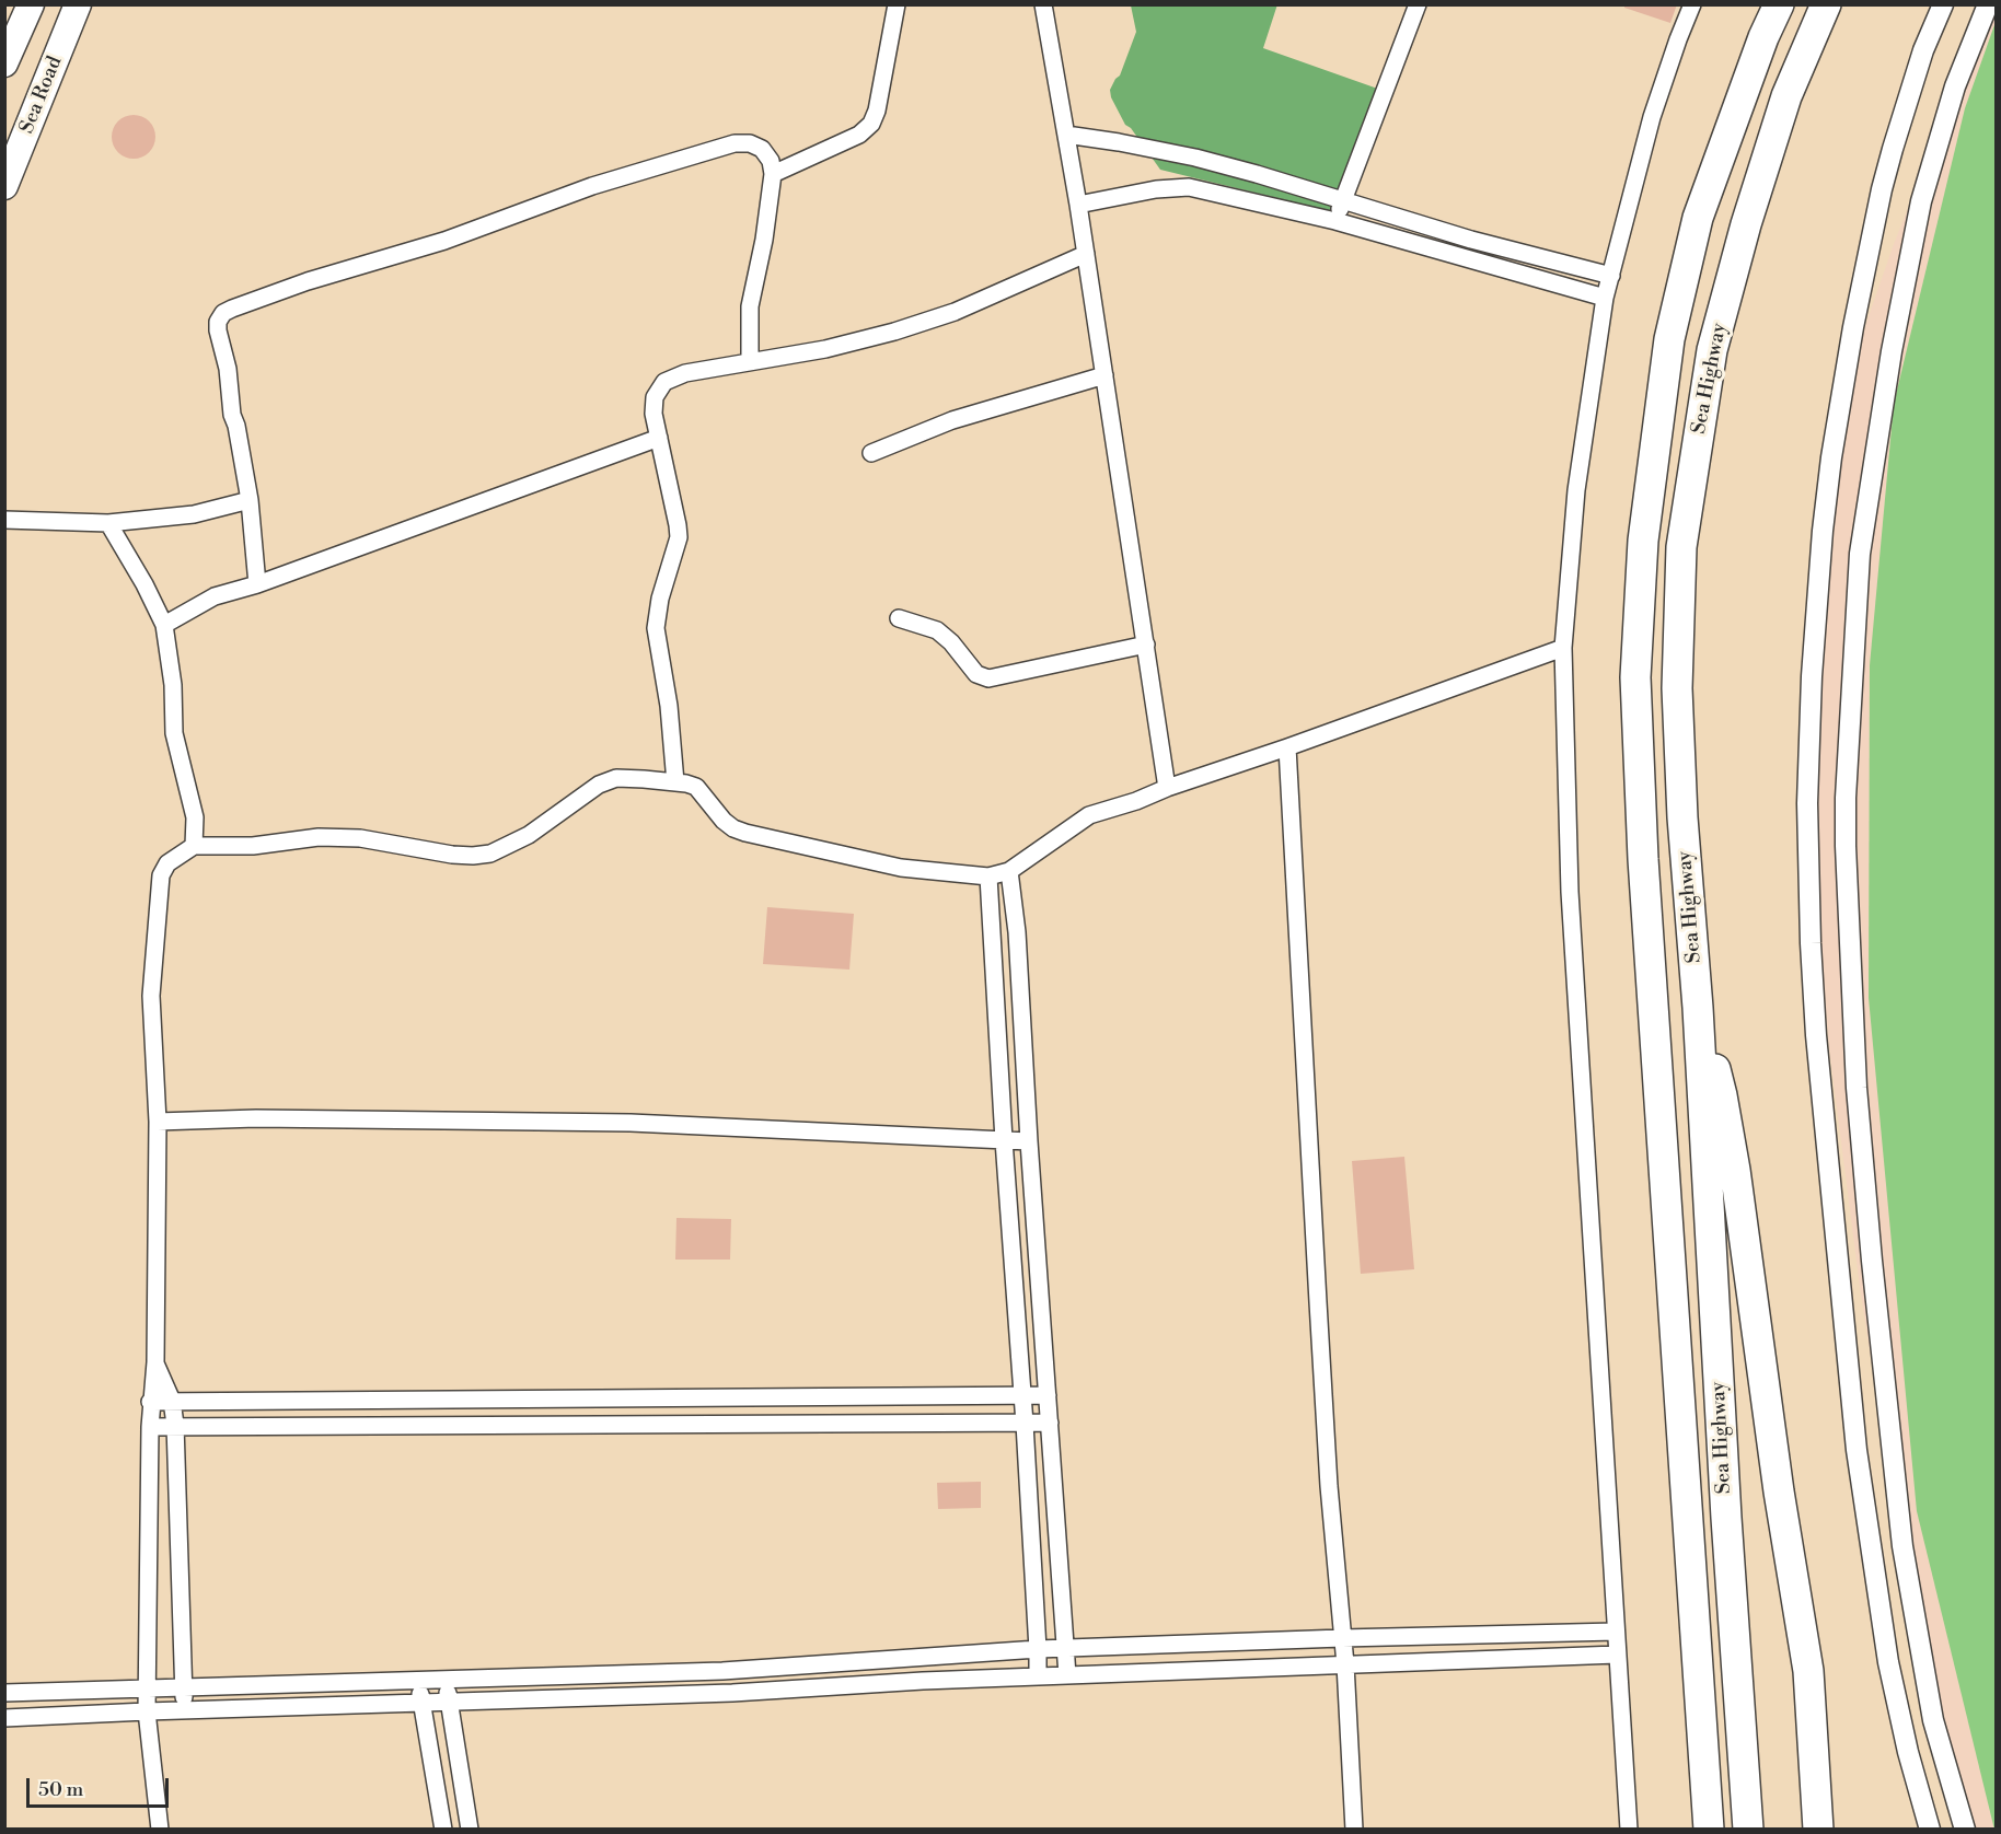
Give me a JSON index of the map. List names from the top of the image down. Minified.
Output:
{"streets":{"highway":["Sea Road","Sea Highway"]},"scale_bar":"50 m"}
